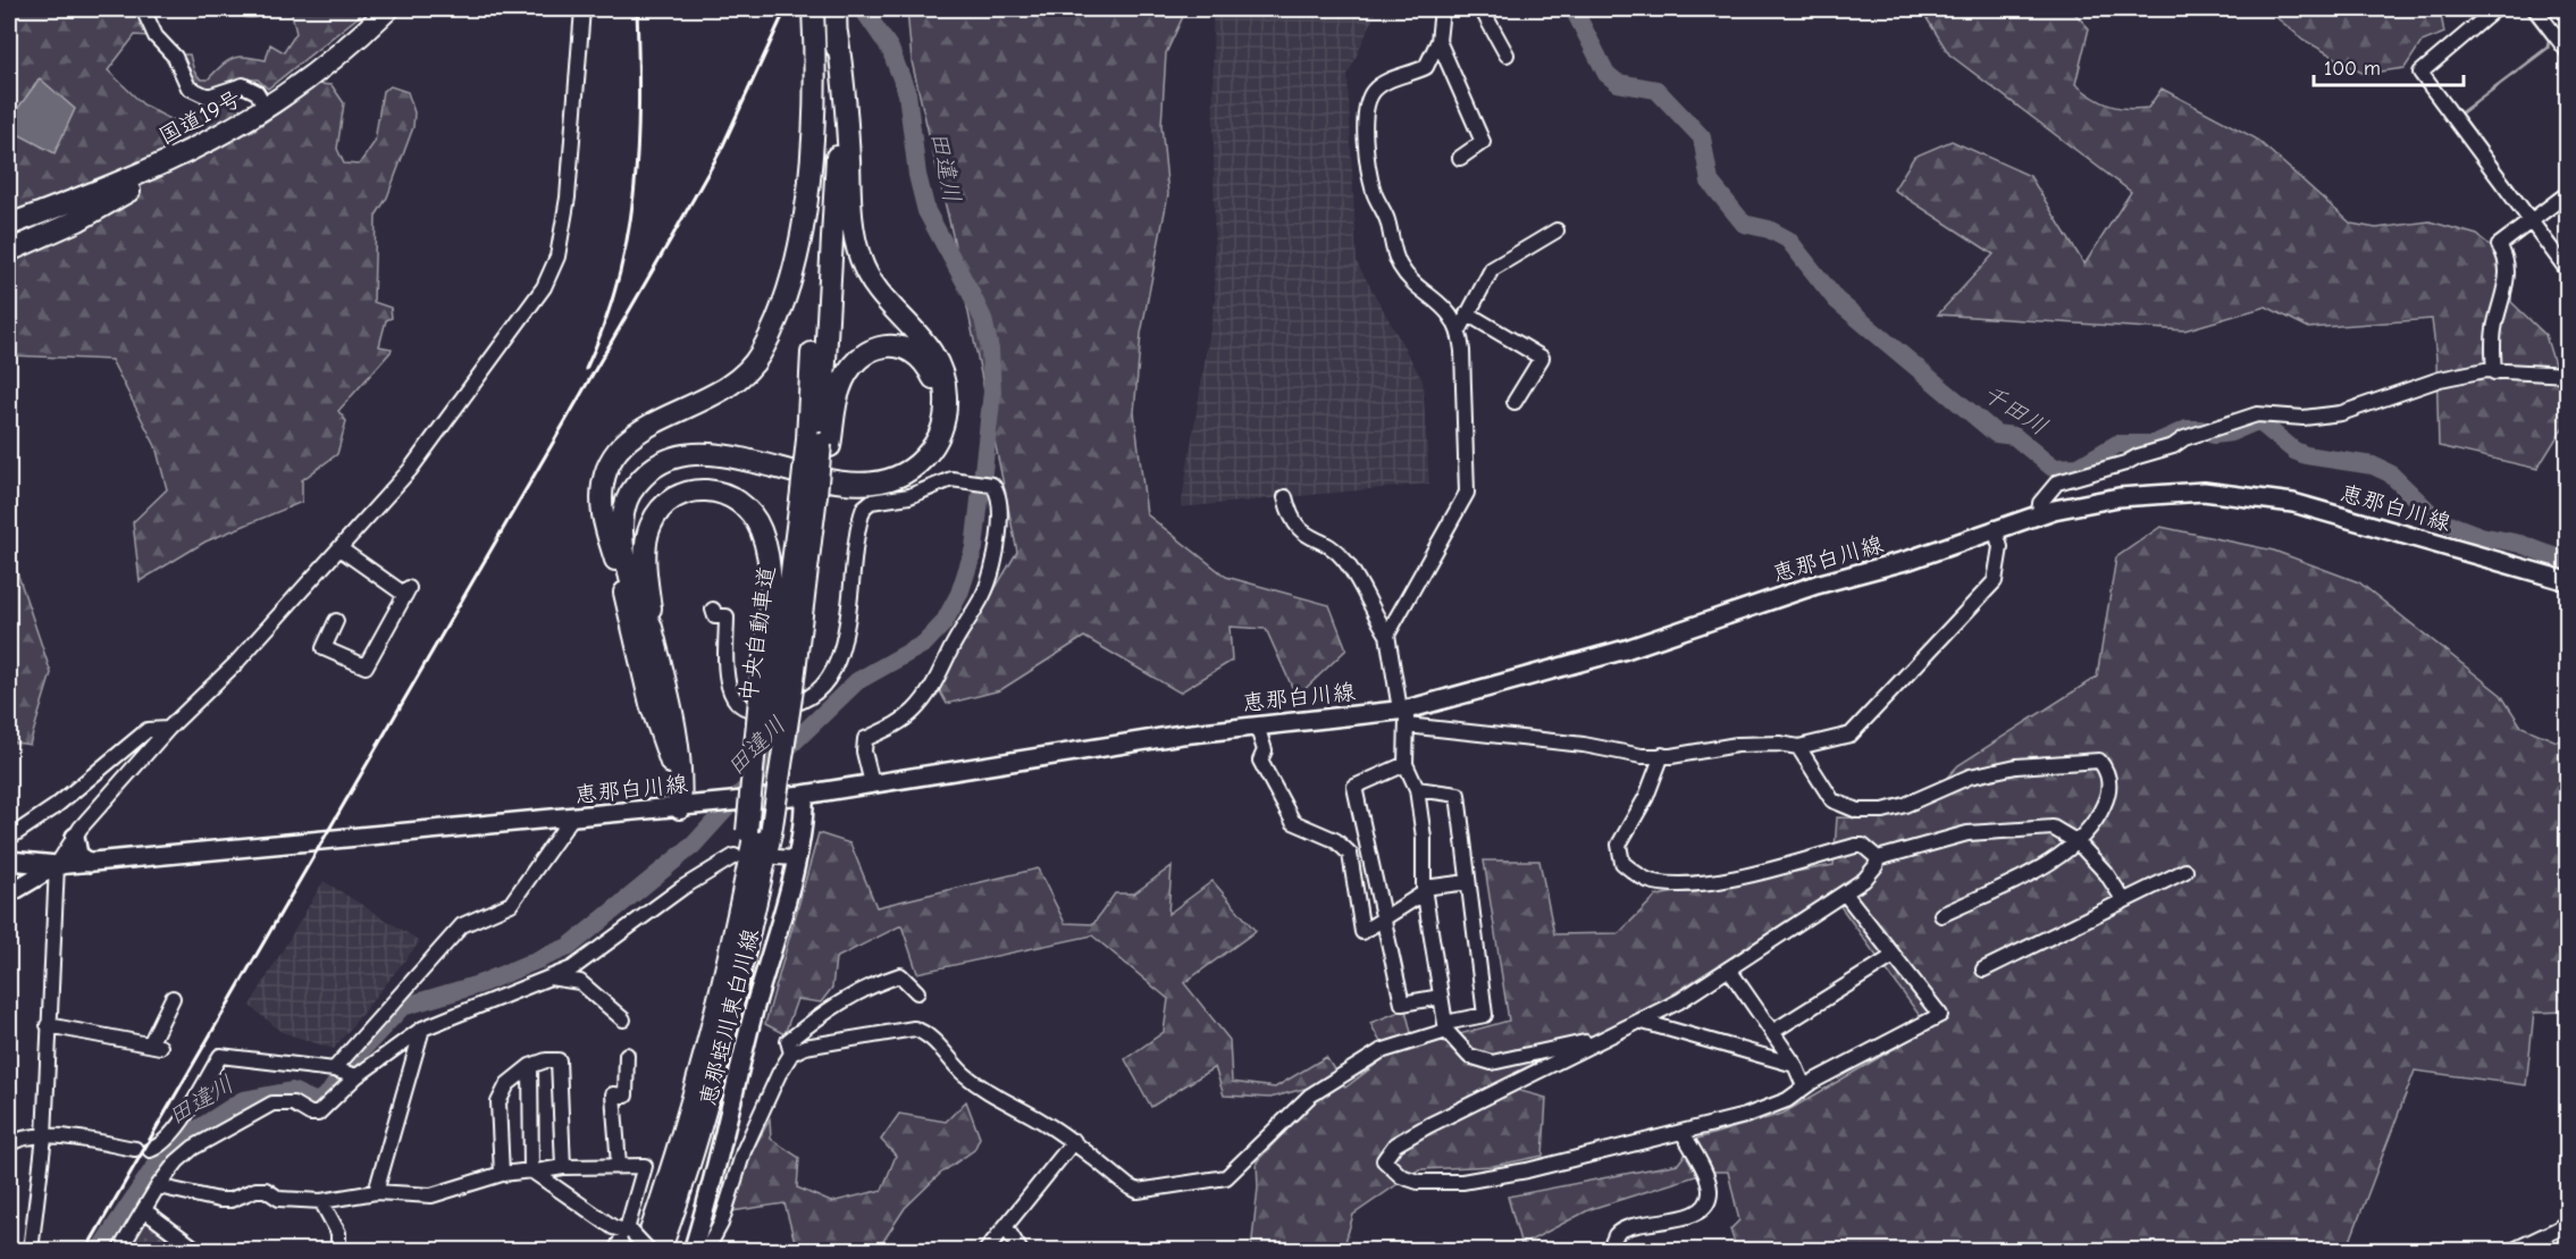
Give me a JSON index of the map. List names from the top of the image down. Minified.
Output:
{"streets":{"highway":["国道19号","中央自動車道"],"main road":["恵那白川線","恵那蛭川東白川線"]},"crossings":[["恵那白川線","恵那蛭川東白川線"]],"water":["田違川","千田川"],"scale_bar":"100 m"}
